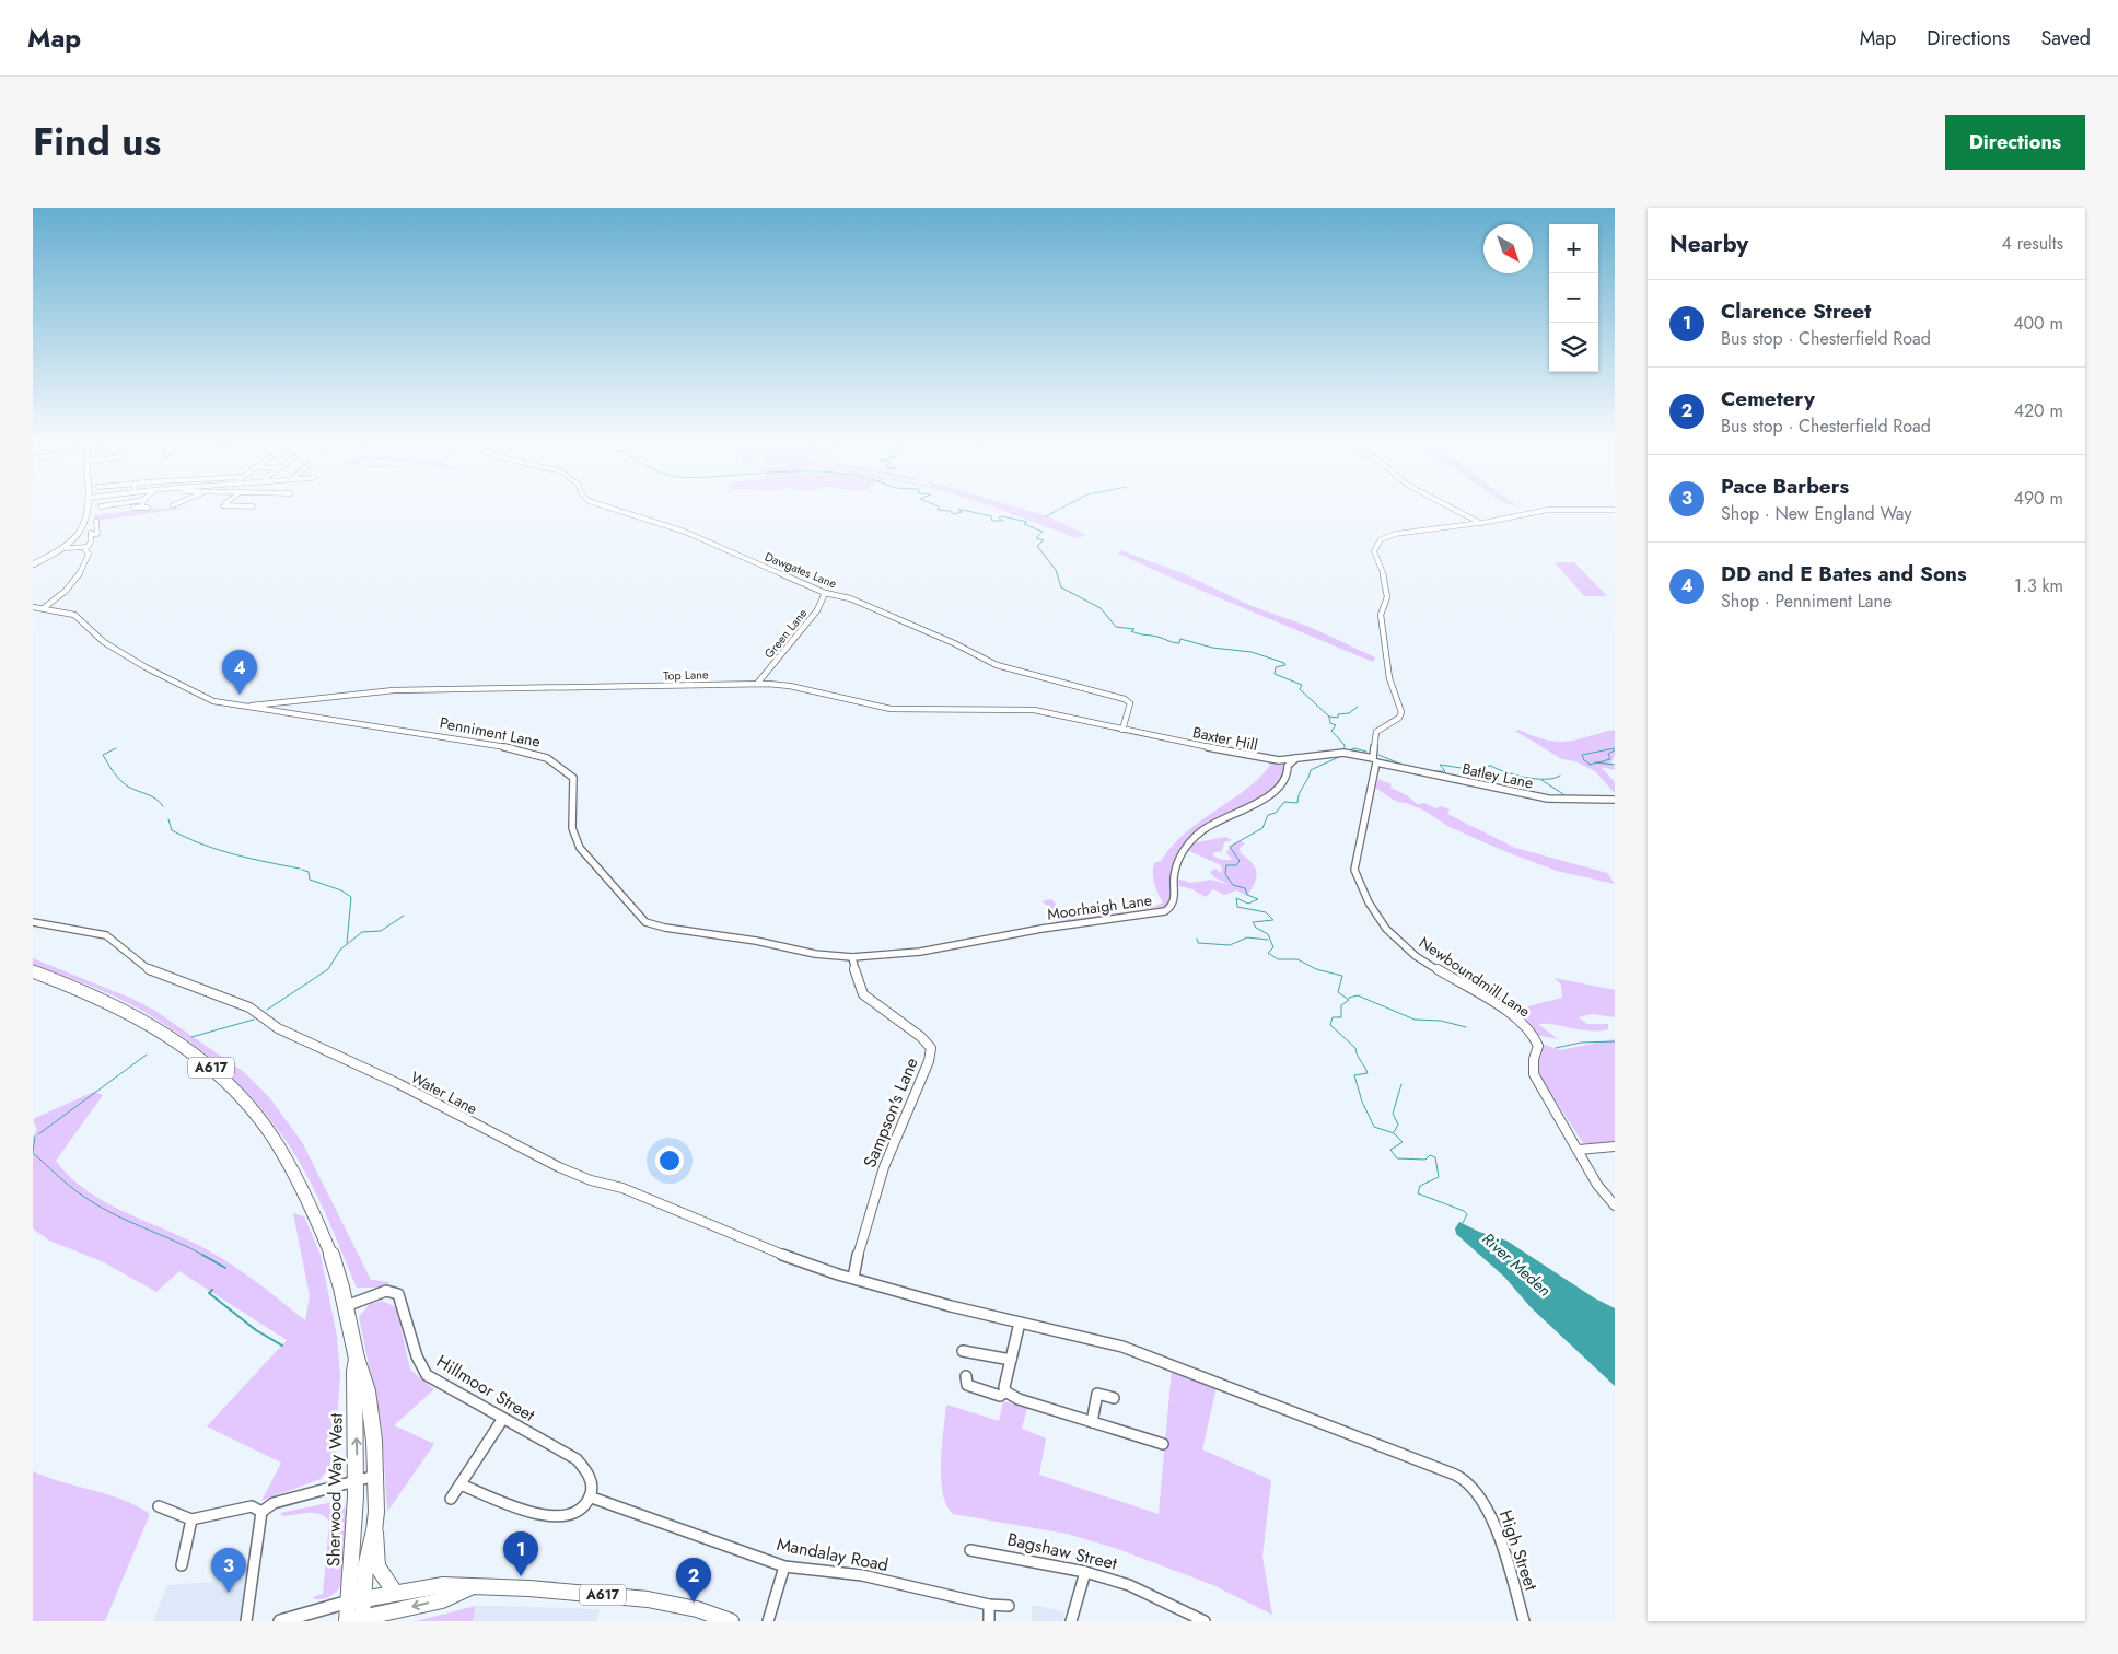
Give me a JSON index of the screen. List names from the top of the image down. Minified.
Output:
{"streets":{"highway":["A617","Sherwood Way West"],"street":["Dawgates Lane","Green Lane","Top Lane","Penniment Lane","Baxter Hill","Batley Lane","Moorhaigh Lane","Newboundmill Lane","Water Lane","Sampson's Lane","Hillmoor Street","High Street","Bagshaw Street","Mandalay Road"]},"crossings":[["Dawgates Lane","Green Lane"],["Dawgates Lane","Top Lane"],["Dawgates Lane","Baxter Hill"],["Green Lane","Top Lane"],["Top Lane","Penniment Lane"],["Top Lane","Baxter Hill"],["Penniment Lane","Moorhaigh Lane"],["Penniment Lane","Sampson's Lane"],["Baxter Hill","Batley Lane"],["Baxter Hill","Moorhaigh Lane"],["Batley Lane","Newboundmill Lane"],["Moorhaigh Lane","Sampson's Lane"],["A617","Sherwood Way West"],["Water Lane","Sampson's Lane"],["Water Lane","High Street"],["Hillmoor Street","Sherwood Way West"],["Hillmoor Street","Mandalay Road"]],"water":["River Meden"],"north":"bottom right","page":{"header":"Map","nav":["Map","Directions","Saved"],"title":"Find us","buttons":"Directions","heading":["Nearby","4 results"],"map_buttons":["+","−"],"list":[{"mark":"1","name":"Clarence Street","note":"Bus stop · Chesterfield Road","value":"400 m"},{"mark":"2","name":"Cemetery","note":"Bus stop · Chesterfield Road","value":"420 m"},{"mark":"3","name":"Pace Barbers","note":"Shop · New England Way","value":"490 m"},{"mark":"4","name":"DD and E Bates and Sons","note":"Shop · Penniment Lane","value":"1.3 km"}],"pins":["4","1","3","2"]}}
